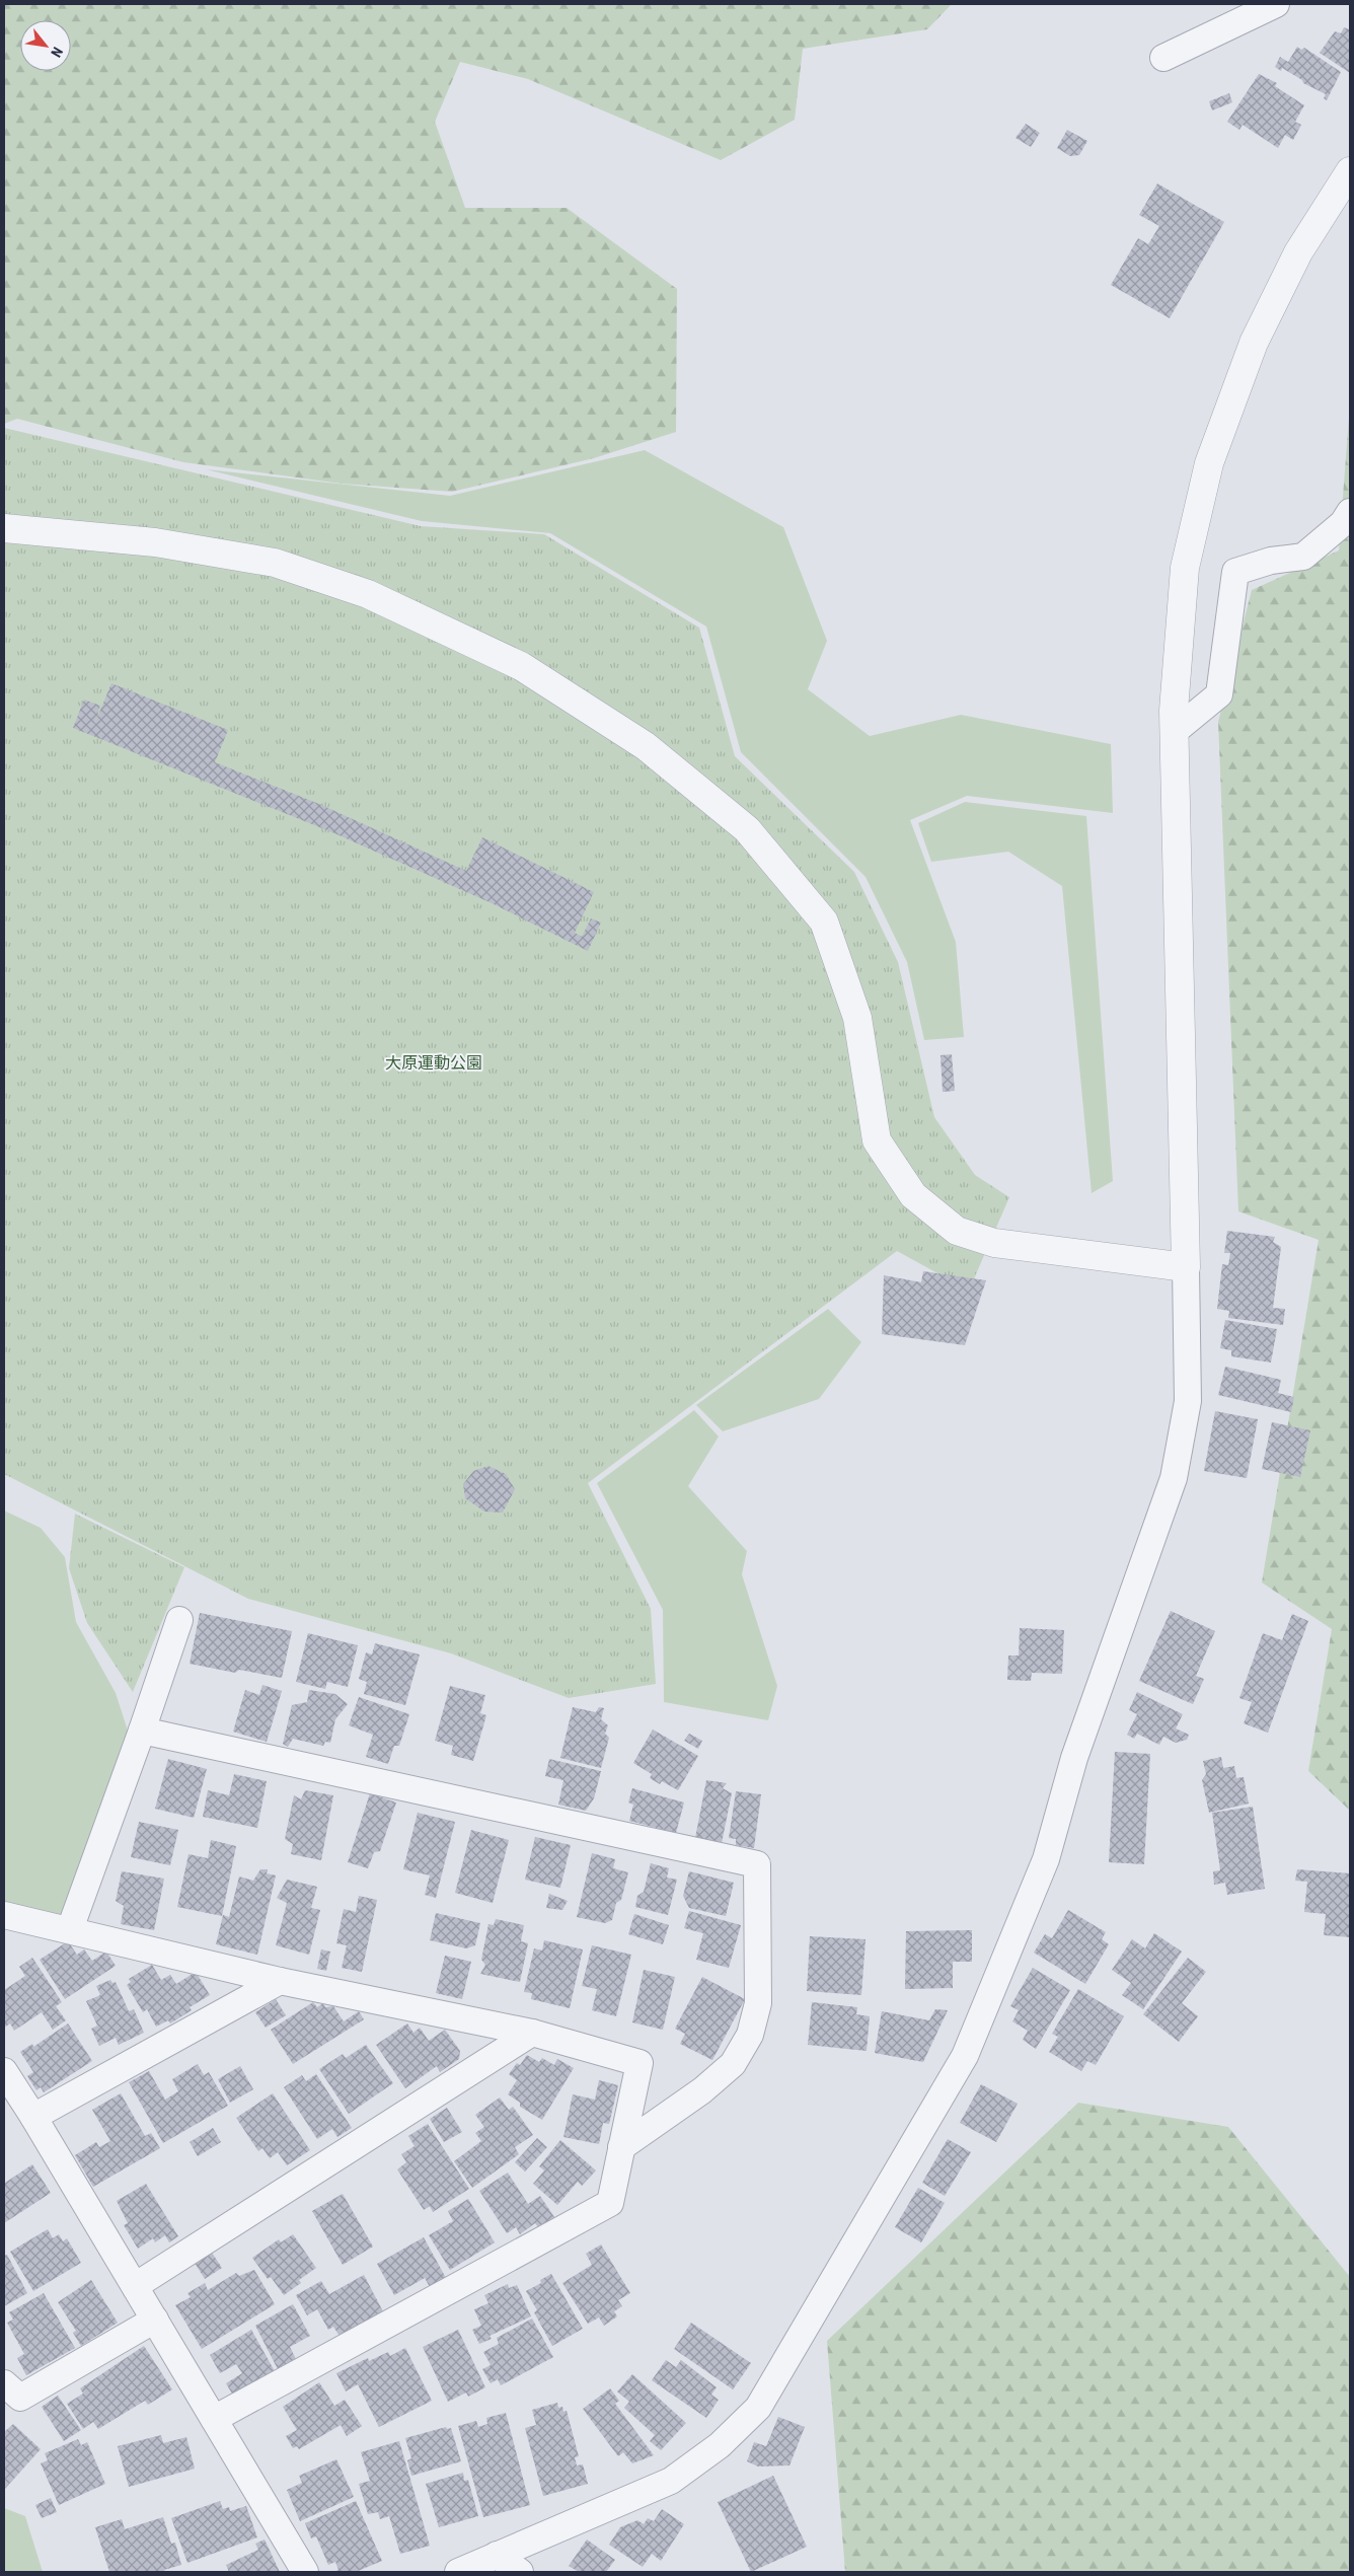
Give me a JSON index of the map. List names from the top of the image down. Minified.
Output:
{"parks":["大原運動公園"],"north":"bottom right"}
